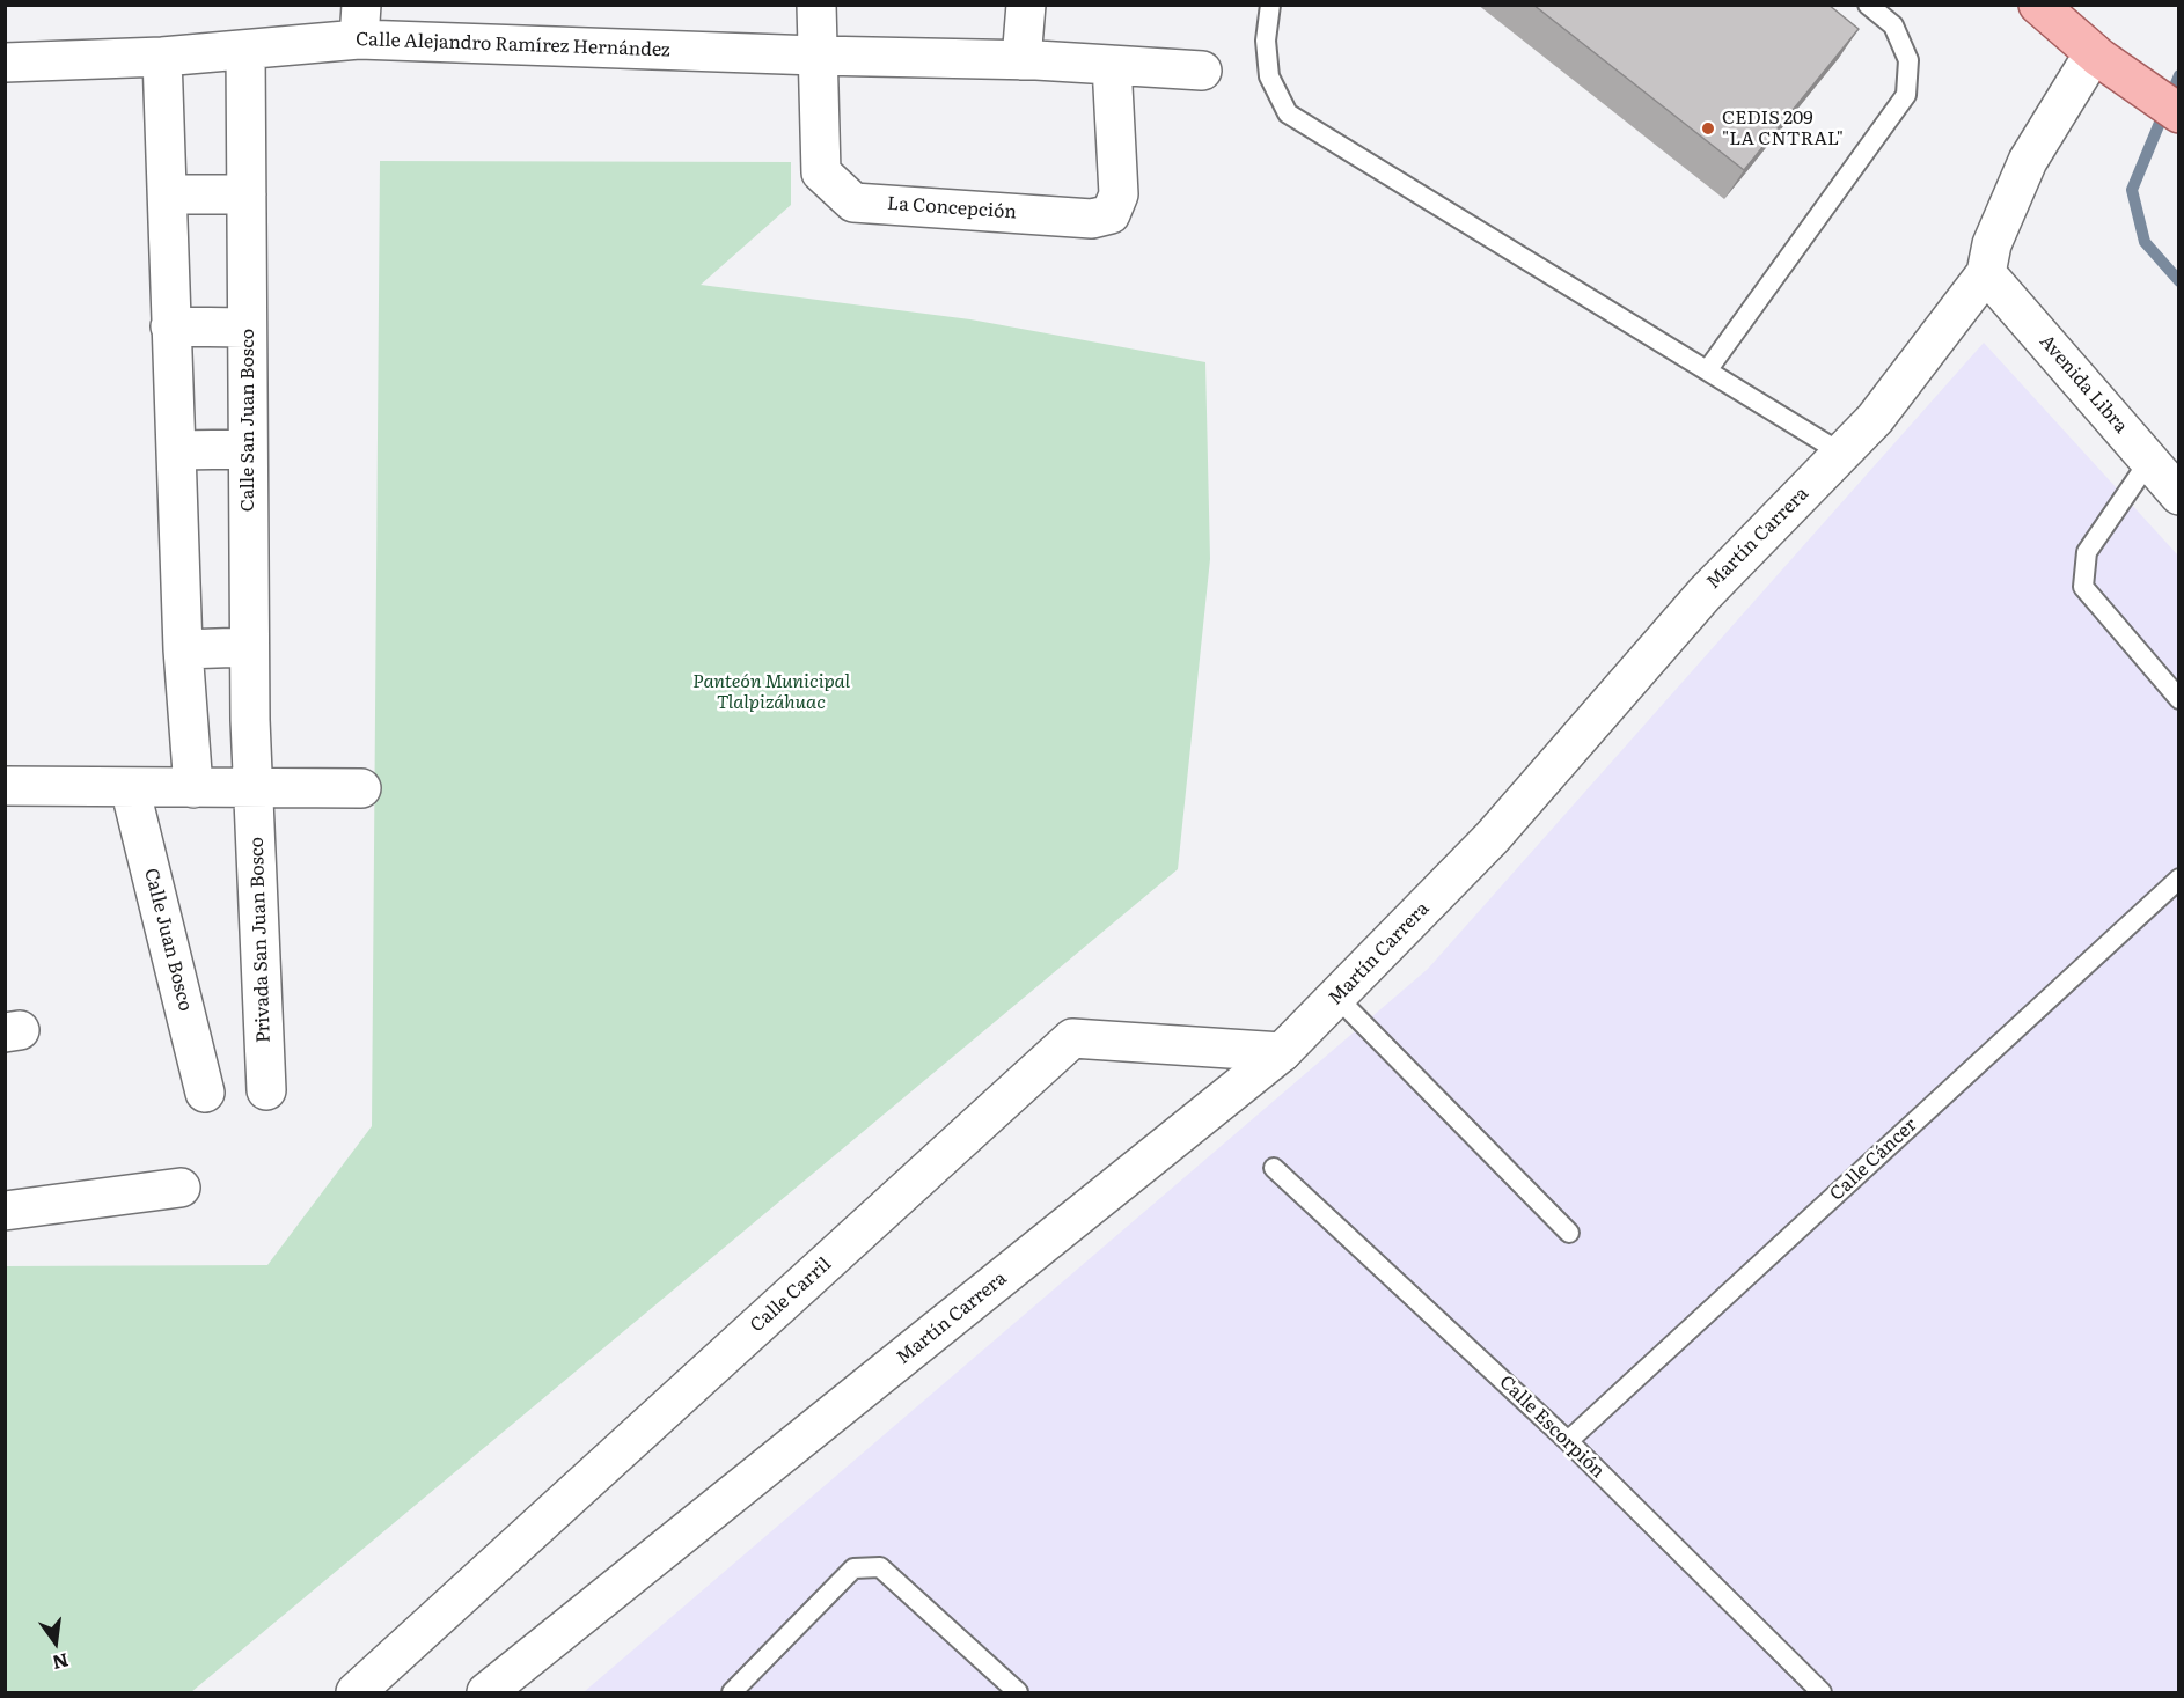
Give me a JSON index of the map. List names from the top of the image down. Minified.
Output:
{"streets":{"street":["Calle Alejandro Ramírez Hernández","La Concepción","Avenida Libra","Calle San Juan Bosco","Martín Carrera","Calle Juan Bosco","Privada San Juan Bosco","Calle Carril"],"lane":["Calle Cáncer","Calle Escorpión"]},"crossings":[["Calle Alejandro Ramírez Hernández","La Concepción"],["Calle Alejandro Ramírez Hernández","Calle San Juan Bosco"],["Avenida Libra","Martín Carrera"],["Calle San Juan Bosco","Privada San Juan Bosco"],["Martín Carrera","Calle Carril"],["Calle Cáncer","Calle Escorpión"]],"parks":["Panteón Municipal Tlalpizáhuac"],"places":["CEDIS 209 \"LA CNTRAL\""],"north":"bottom"}
